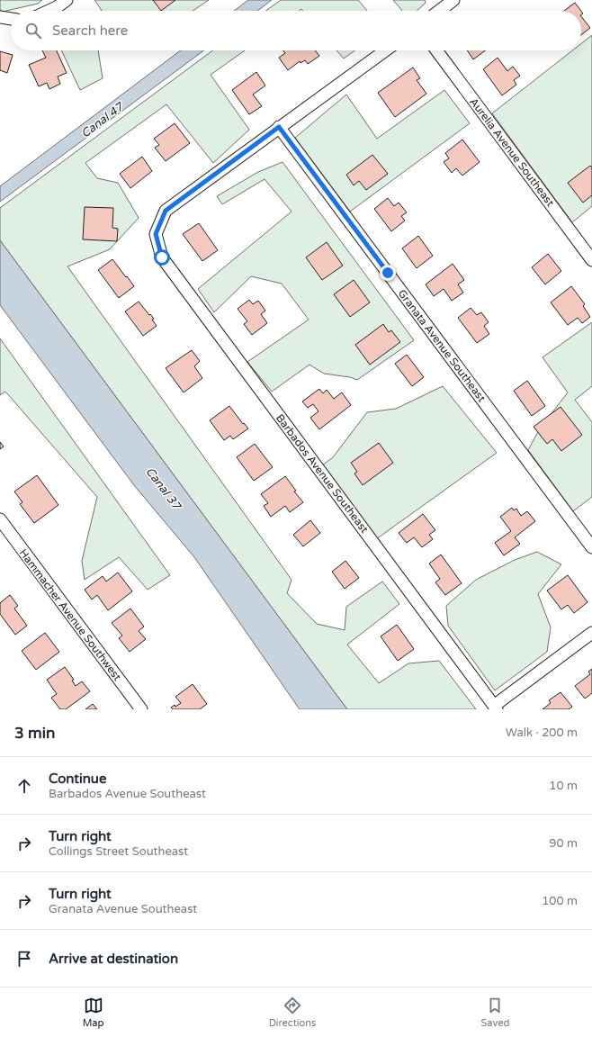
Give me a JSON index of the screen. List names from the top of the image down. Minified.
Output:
{"streets":{"street":["Aurelia Avenue Southeast","Granata Avenue Southeast","Barbados Avenue Southeast","Hammacher Avenue Southwest"]},"crossings":[["Granata Avenue Southeast","Barbados Avenue Southeast"]],"water":["Canal 47","Canal 37"],"page":{"search":"Search here","heading":["3 min","Walk · 200 m"],"list":[["Continue","Barbados Avenue Southeast","10 m"],["Turn right","Collings Street Southeast","90 m"],["Turn right","Granata Avenue Southeast","100 m"],"Arrive at destination"],"nav":["Map","Directions","Saved"]}}
